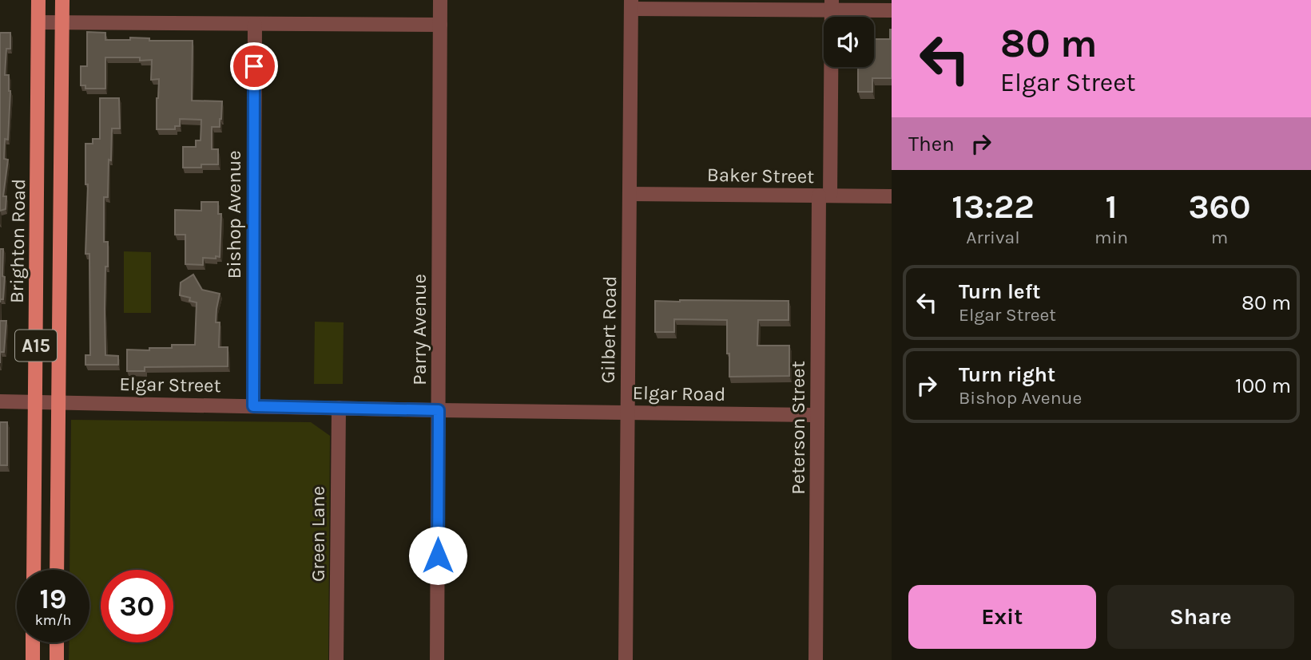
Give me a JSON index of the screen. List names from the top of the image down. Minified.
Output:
{"streets":{"main road":["Brighton Road","A15"],"street":["Baker Street","Bishop Avenue","Parry Avenue","Gilbert Road","Elgar Street","Elgar Road","Peterson Street","Green Lane"]},"crossings":[["Baker Street","Gilbert Road"],["Baker Street","Peterson Street"],["Bishop Avenue","Elgar Street"],["Brighton Road","Elgar Street"],["Parry Avenue","Elgar Street"],["Parry Avenue","Elgar Road"],["Gilbert Road","Elgar Road"],["A15","Elgar Street"],["Elgar Street","Elgar Road"],["Elgar Street","Green Lane"],["Elgar Road","Peterson Street"]],"page":{"turn":["80 m","Elgar Street"],"then":"Then","eta":["13:22","Arrival","1","min","360","m"],"list":[{"name":"Turn left","note":"Elgar Street","value":"80 m"},{"name":"Turn right","note":"Bishop Avenue","value":"100 m"}],"speed":"19 km/h","limit":"30","buttons":["Exit","Share"]}}
